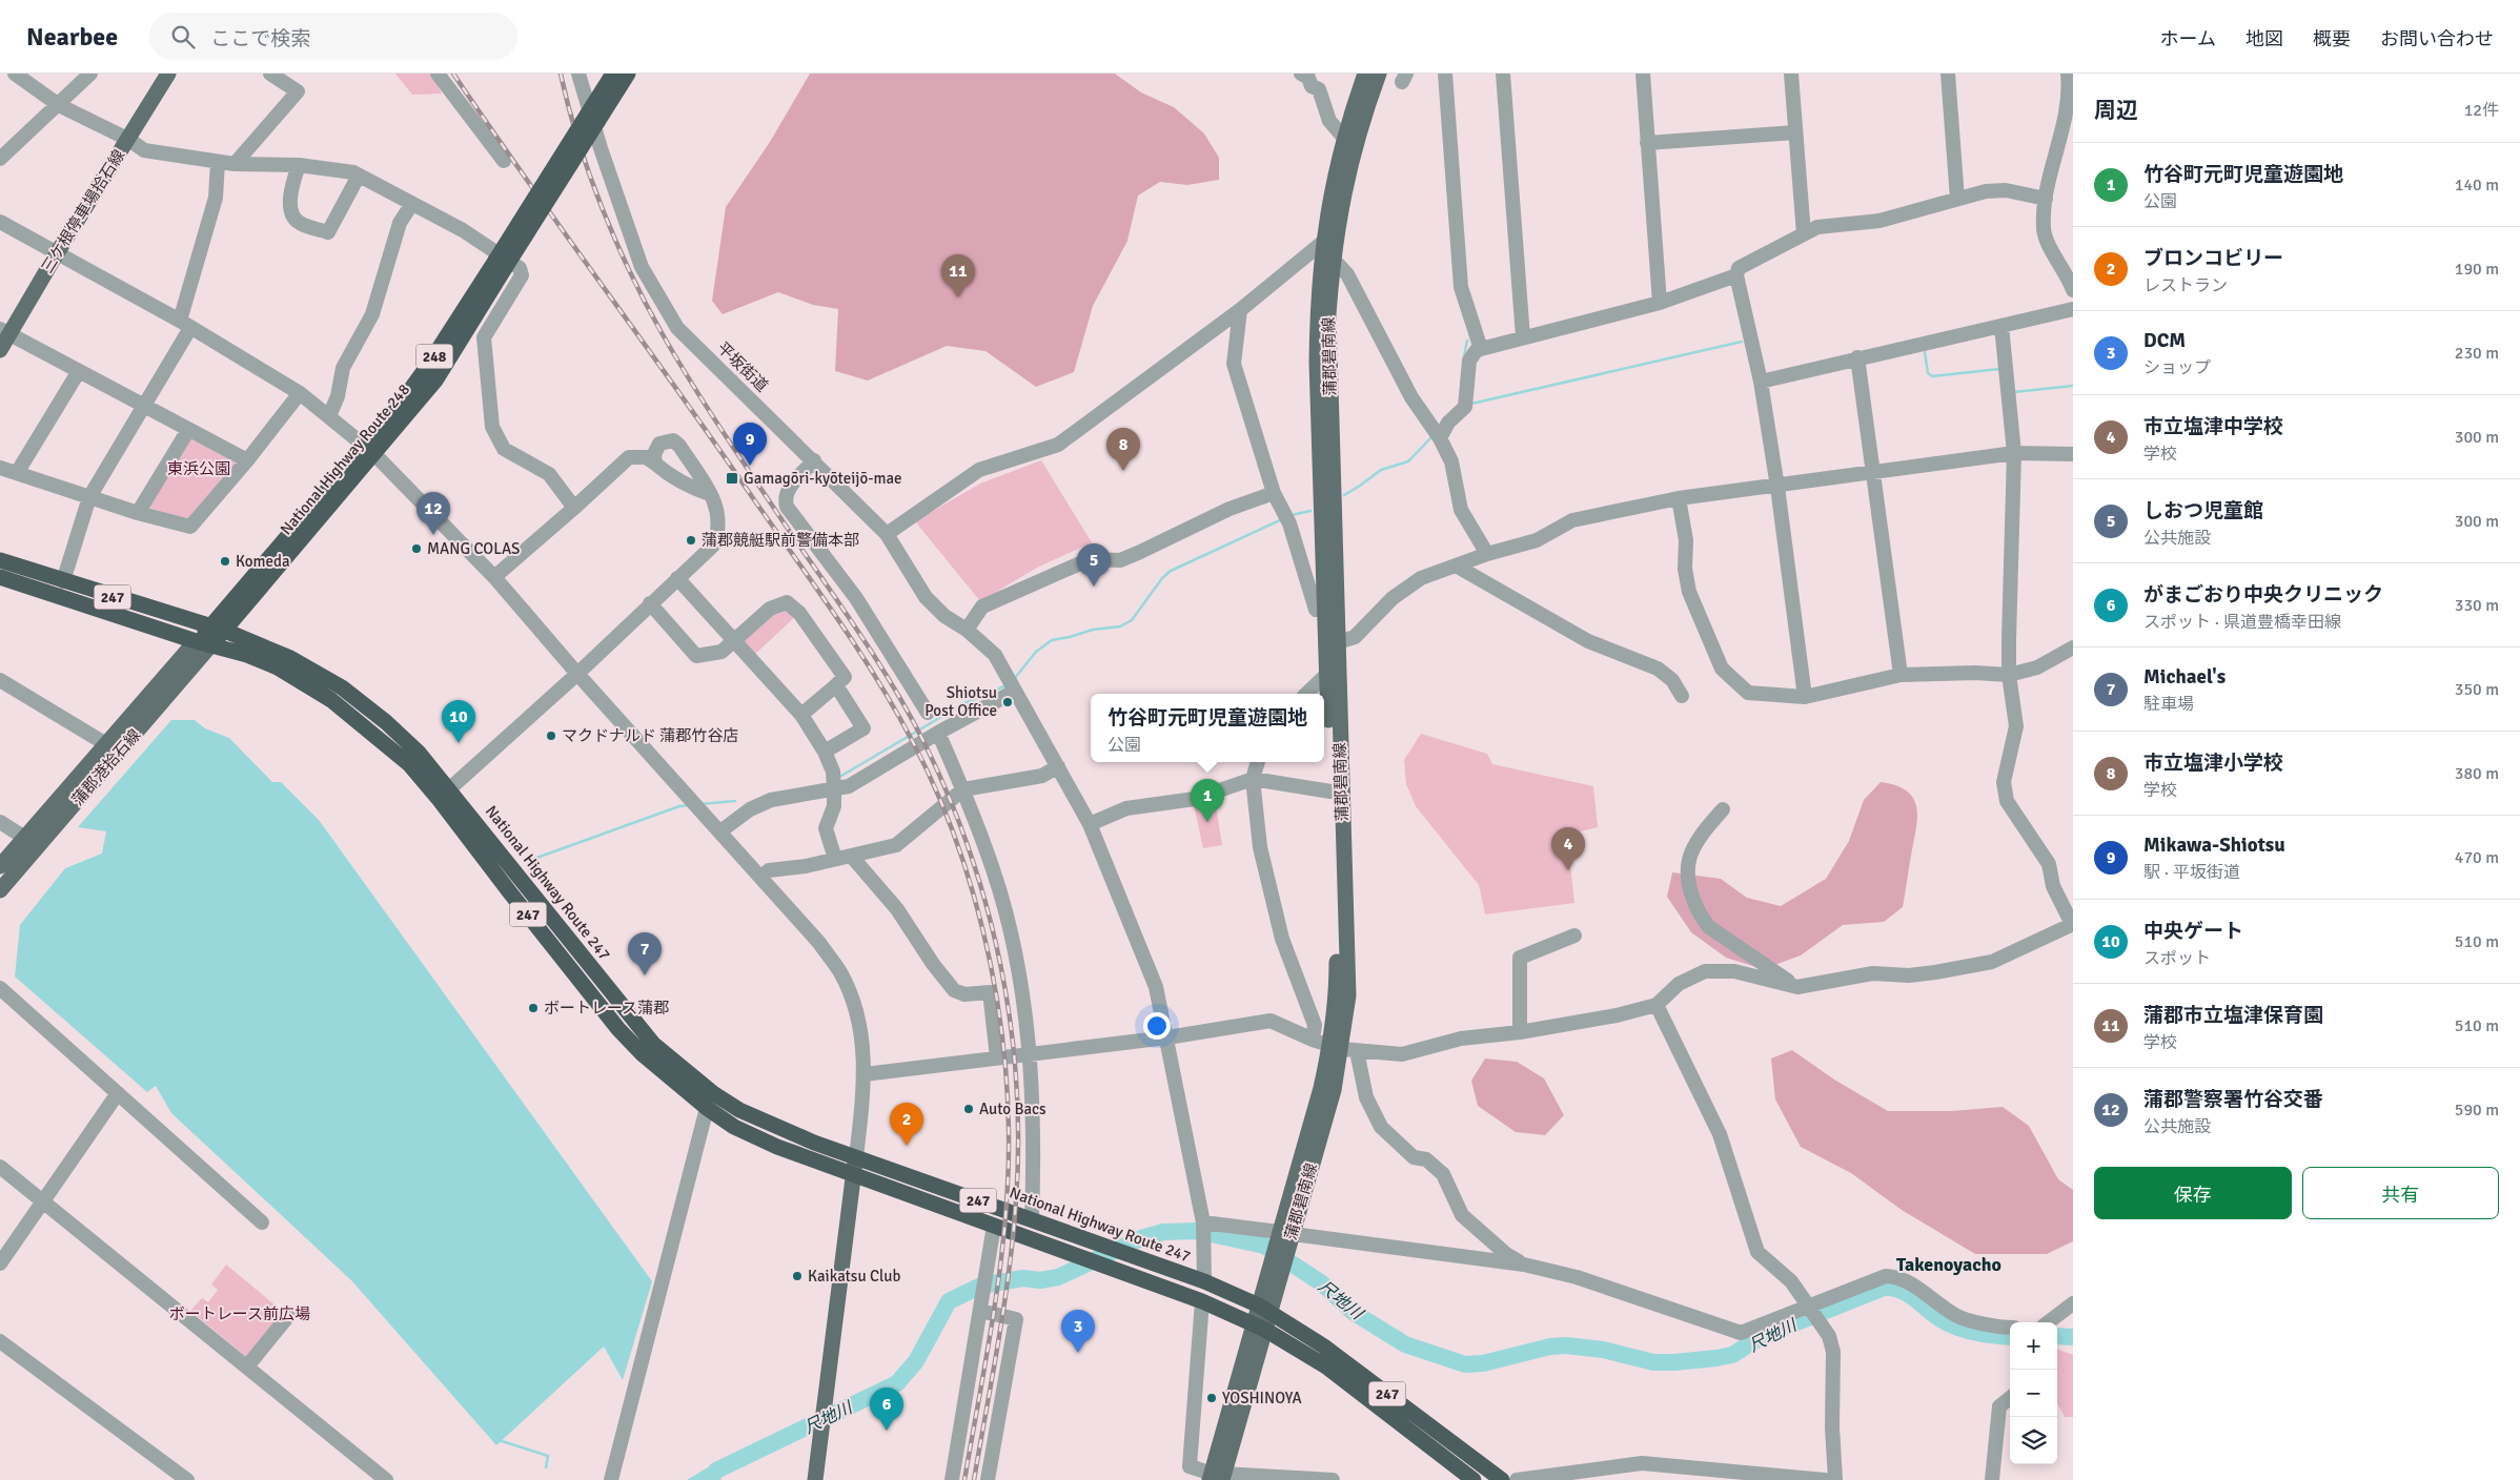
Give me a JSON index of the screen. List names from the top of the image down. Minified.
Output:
{"streets":{"highway":["248","National Highway Route 248","247","National Highway Route 247"],"main road":["三ケ根停車場拾石線","蒲郡碧南線","蒲郡港拾石線"],"street":["平坂街道"]},"crossings":[["蒲郡碧南線","247"],["蒲郡碧南線","National Highway Route 247"],["平坂街道","National Highway Route 247"],["National Highway Route 248","247"],["National Highway Route 248","蒲郡港拾石線"],["National Highway Route 248","National Highway Route 247"],["247","蒲郡港拾石線"]],"districts":["Takenoyacho"],"water":["尺地川"],"parks":["東浜公園","ボートレース前広場"],"places":{"transit":["Gamagōri-kyōteijō-mae"],"other":["蒲郡競艇駅前警備本部","MANG COLAS","Komeda","Shiotsu Post Office","マクドナルド 蒲郡竹谷店","ボートレース蒲郡","Auto Bacs","Kaikatsu Club","YOSHINOYA"]},"page":{"header":"Nearbee","search":"ここで検索","nav":["ホーム","地図","概要","お問い合わせ"],"heading":["周辺","12件"],"list":[{"mark":"1","name":"竹谷町元町児童遊園地","note":"公園","value":"140 m"},{"mark":"2","name":"ブロンコビリー","note":"レストラン","value":"190 m"},{"mark":"3","name":"DCM","note":"ショップ","value":"230 m"},{"mark":"4","name":"市立塩津中学校","note":"学校","value":"300 m"},{"mark":"5","name":"しおつ児童館","note":"公共施設","value":"300 m"},{"mark":"6","name":"がまごおり中央クリニック","note":"スポット · 県道豊橋幸田線","value":"330 m"},{"mark":"7","name":"Michael's","note":"駐車場","value":"350 m"},{"mark":"8","name":"市立塩津小学校","note":"学校","value":"380 m"},{"mark":"9","name":"Mikawa-Shiotsu","note":"駅 · 平坂街道","value":"470 m"},{"mark":"10","name":"中央ゲート","note":"スポット","value":"510 m"},{"mark":"11","name":"蒲郡市立塩津保育園","note":"学校","value":"510 m"},{"mark":"12","name":"蒲郡警察署竹谷交番","note":"公共施設","value":"590 m"}],"pins":["11","9","8","12","5","10","1","4","7","2","3","6"],"popup":["竹谷町元町児童遊園地","公園"],"buttons":["保存","共有"],"map_buttons":["+","−"]}}
